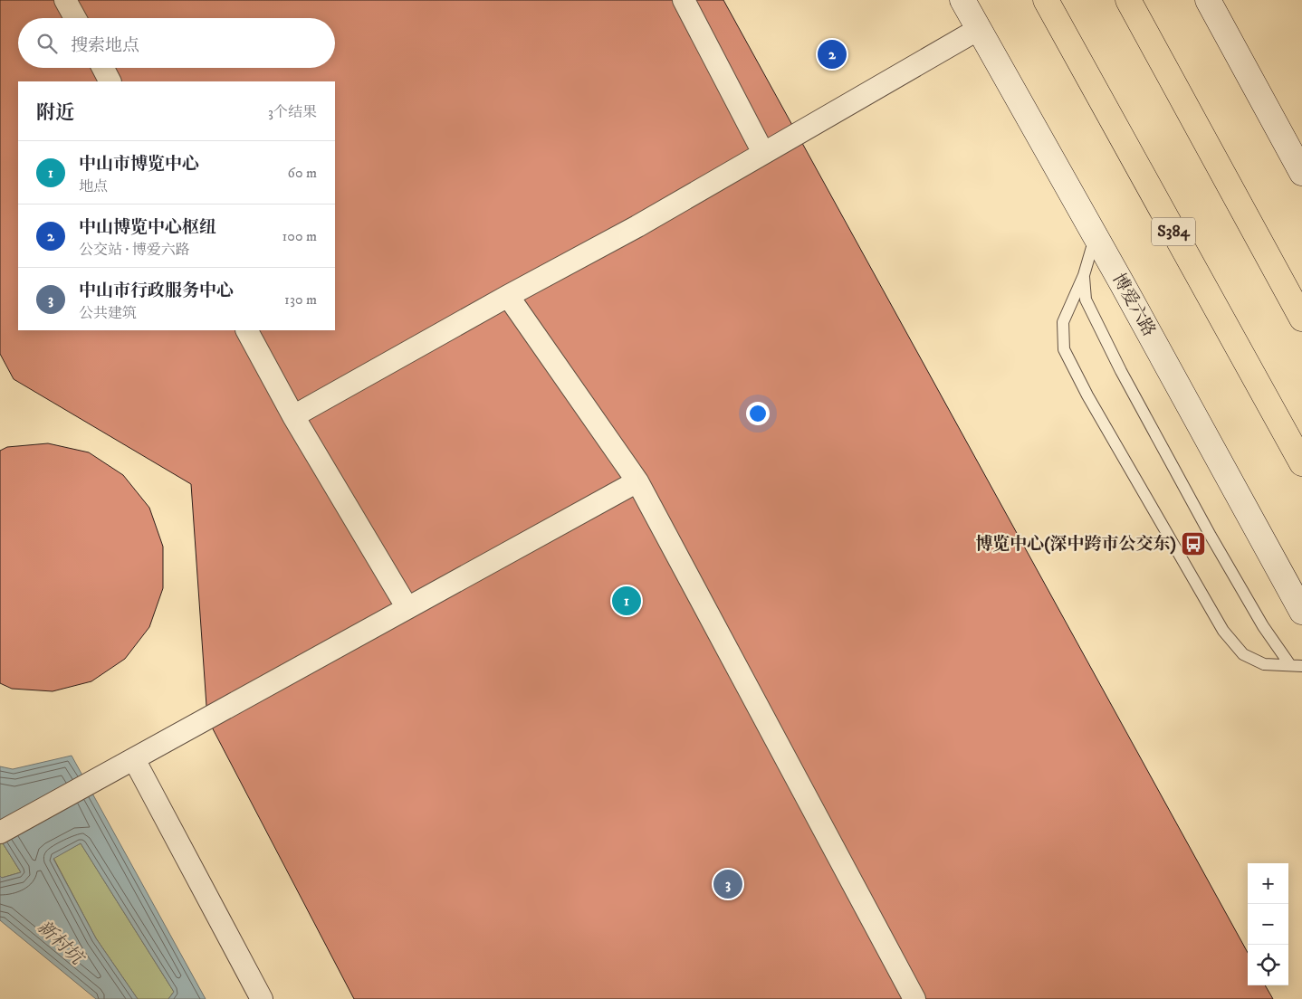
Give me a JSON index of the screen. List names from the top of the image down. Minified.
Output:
{"streets":{"highway":["S384"],"street":["博爱六路"]},"water":["新村坑"],"places":{"bus stop":["博览中心(深中跨市公交东)"]},"page":{"search":"搜索地点","pins":["2","1","3"],"heading":["附近","3个结果"],"list":[{"mark":"1","name":"中山市博览中心","note":"地点","value":"60 m"},{"mark":"2","name":"中山博览中心枢纽","note":"公交站 · 博爱六路","value":"100 m"},{"mark":"3","name":"中山市行政服务中心","note":"公共建筑","value":"130 m"}],"map_buttons":["+","−"]}}
